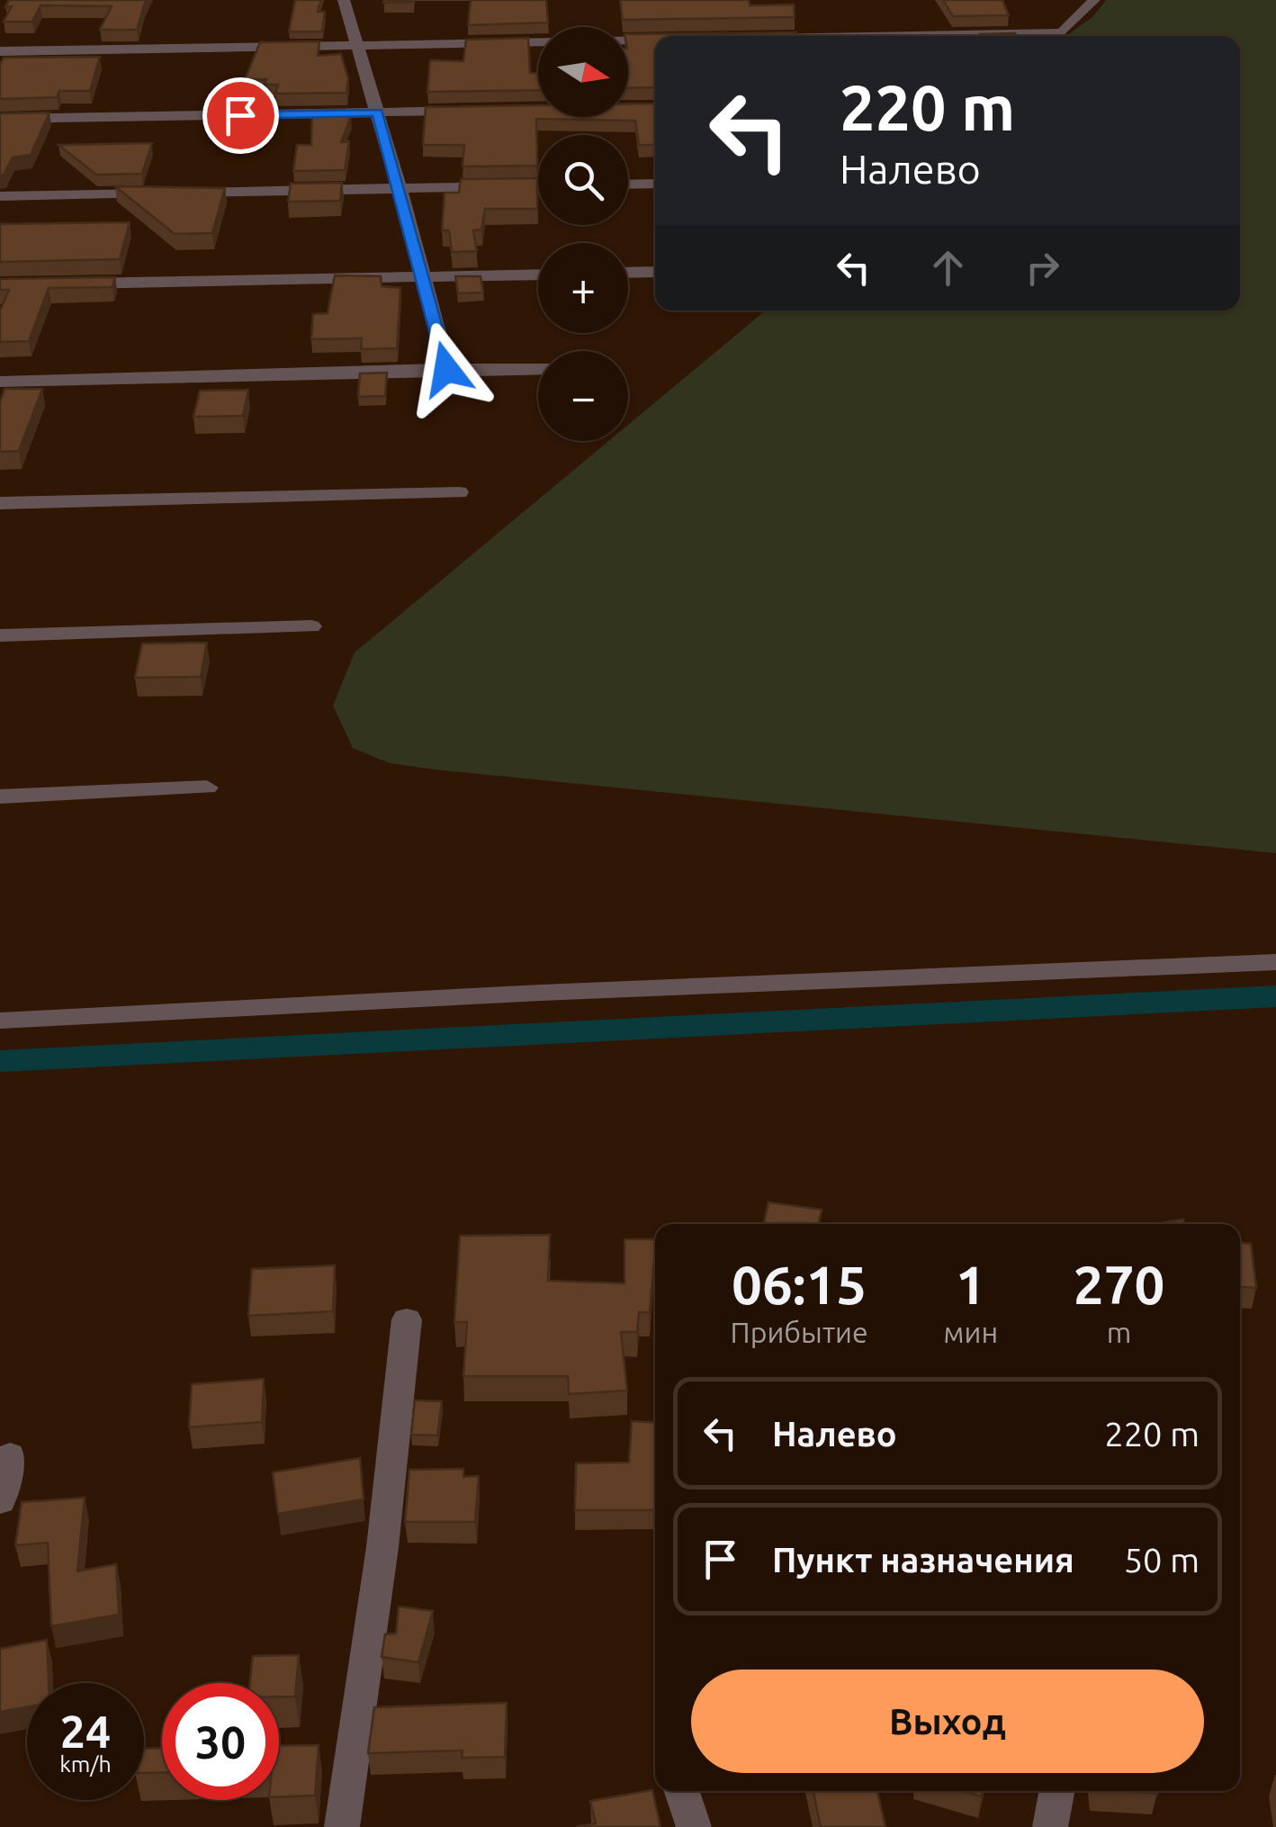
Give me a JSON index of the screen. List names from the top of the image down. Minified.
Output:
{"north":"right","page":{"map_buttons":["+","−"],"turn":["220 m","Налево"],"eta":["06:15","Прибытие","1","мин","270","m"],"list":[{"name":"Налево","value":"220 m"},{"name":"Пункт назначения","value":"50 m"}],"buttons":"Выход","speed":"24 km/h","limit":"30"}}
